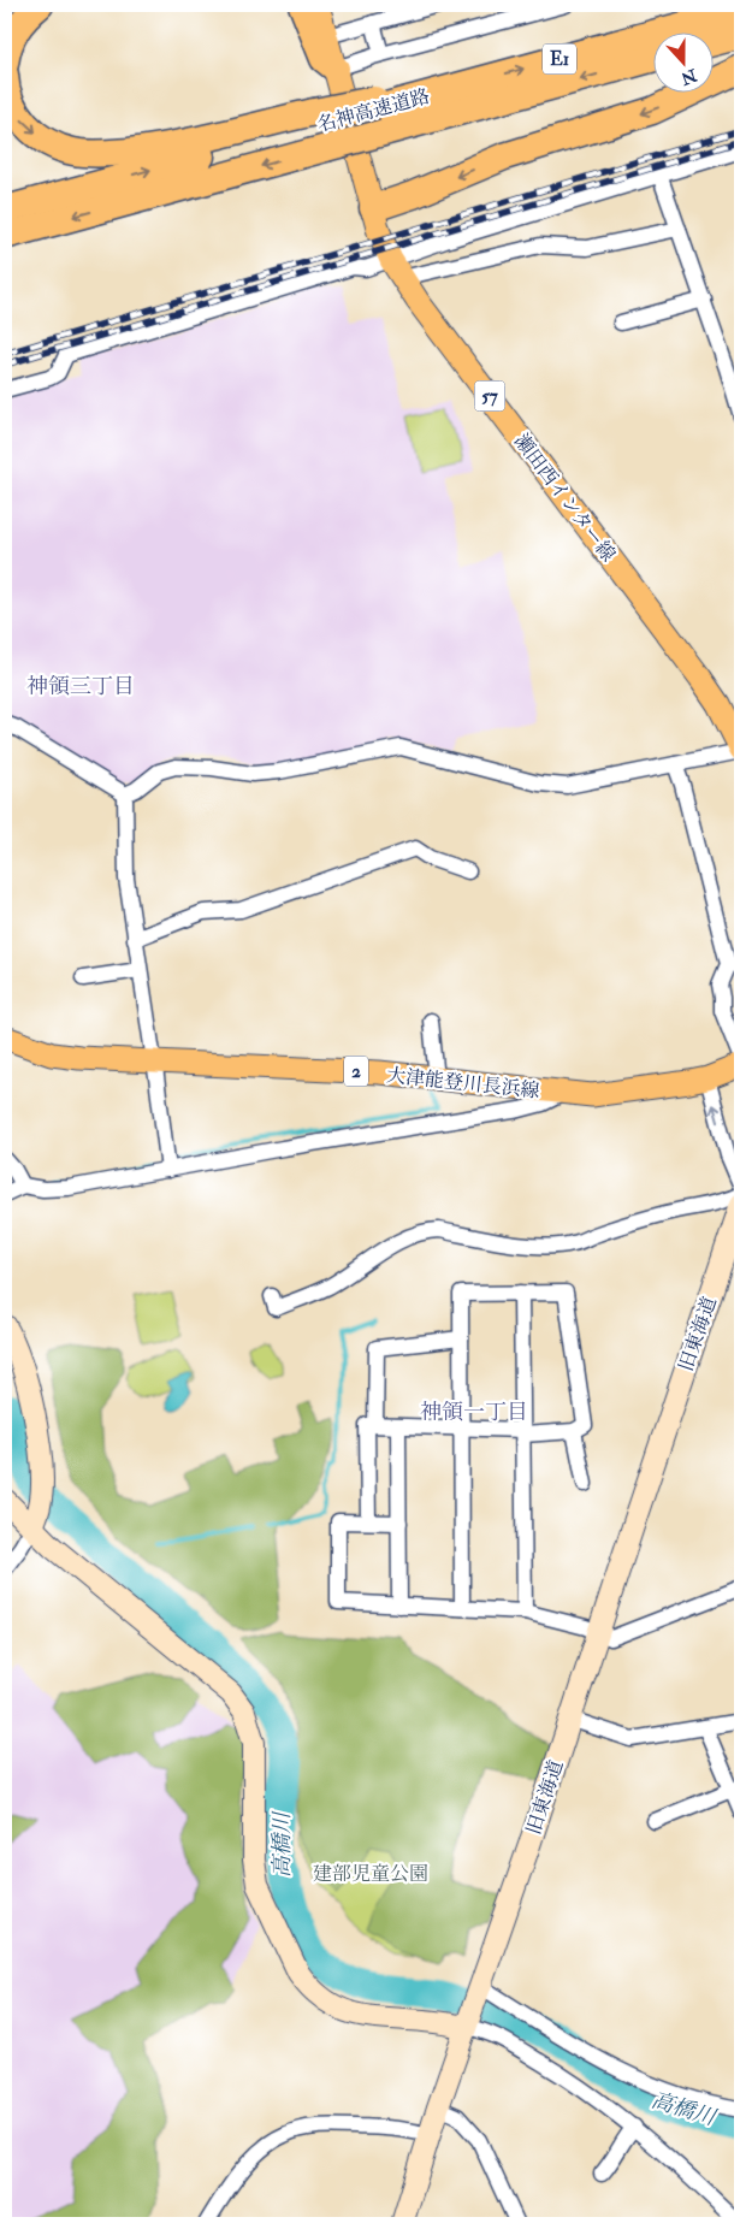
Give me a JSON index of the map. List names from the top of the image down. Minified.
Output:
{"streets":{"highway":["E1","名神高速道路"],"main road":["57","瀬田西インター線","2","大津能登川長浜線"],"street":["旧東海道"]},"districts":["神領三丁目","神領一丁目"],"water":["高橋川"],"parks":["建部児童公園"],"north":"bottom"}
